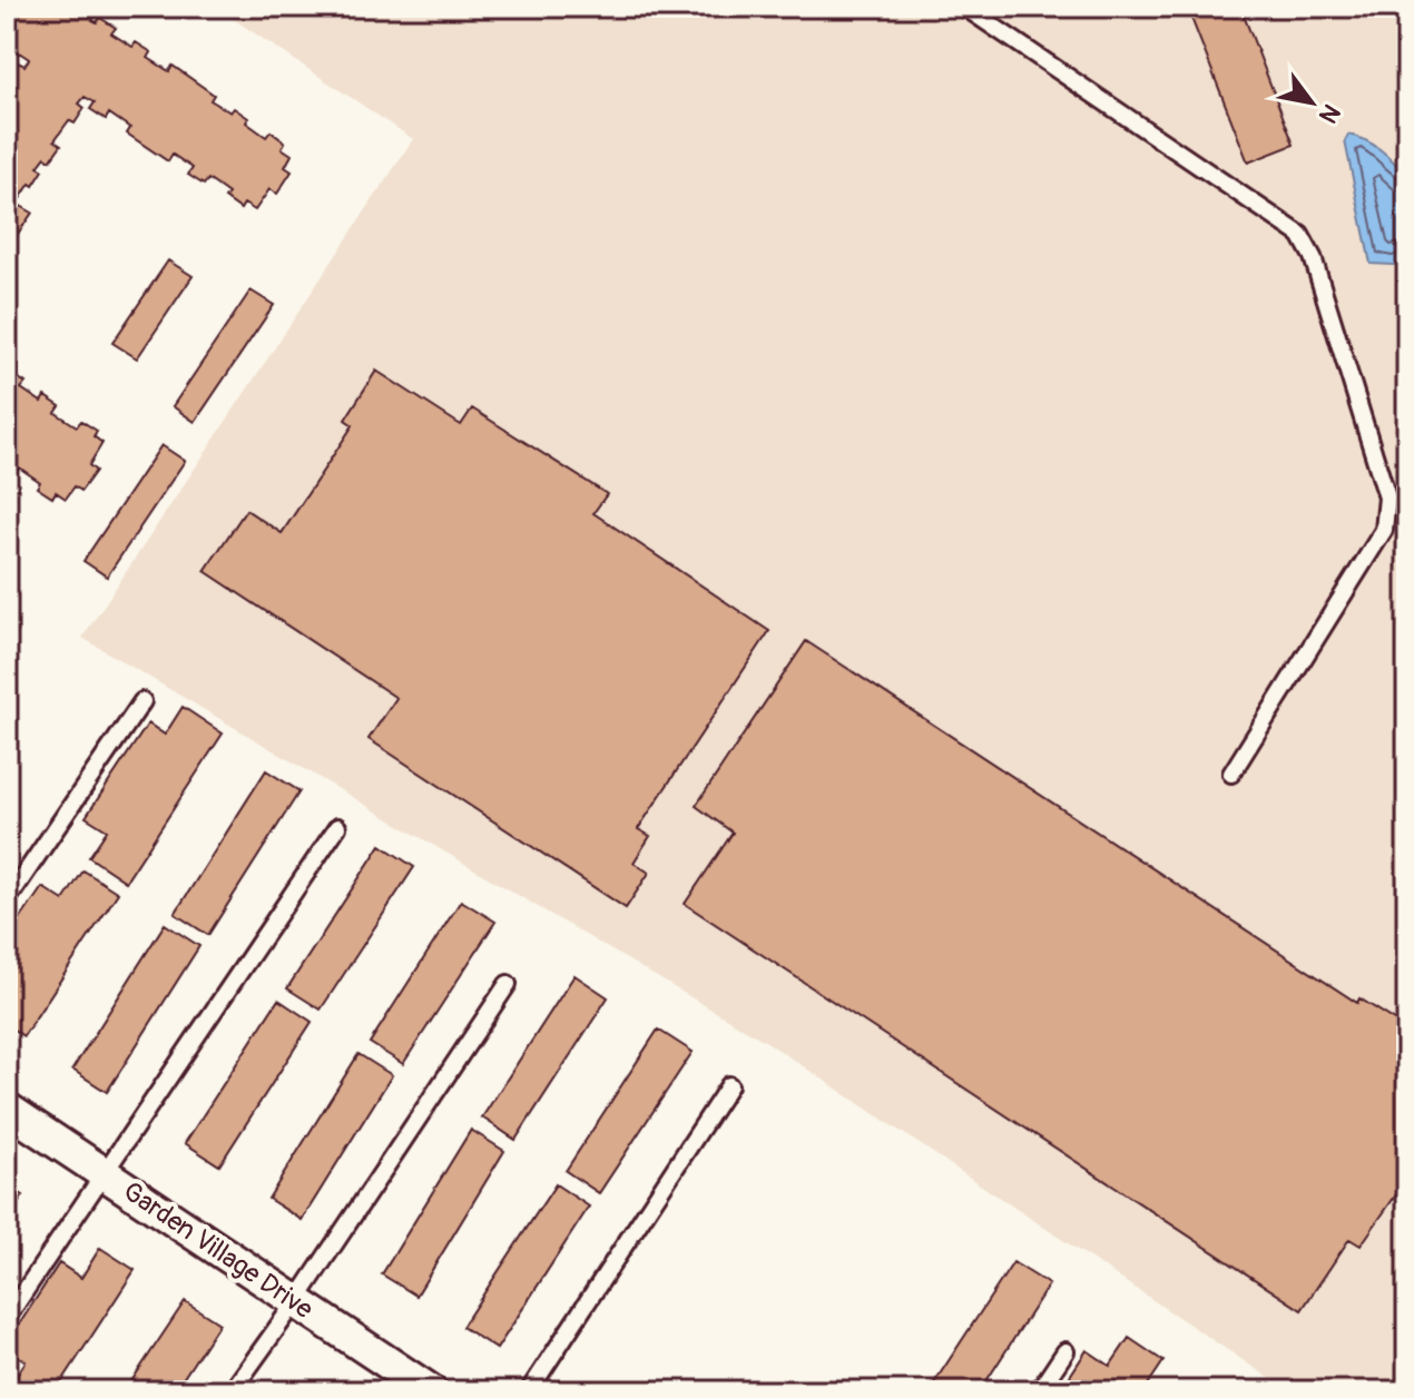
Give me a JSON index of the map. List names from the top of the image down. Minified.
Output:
{"streets":{"street":["Garden Village Drive"]},"north":"bottom right"}
